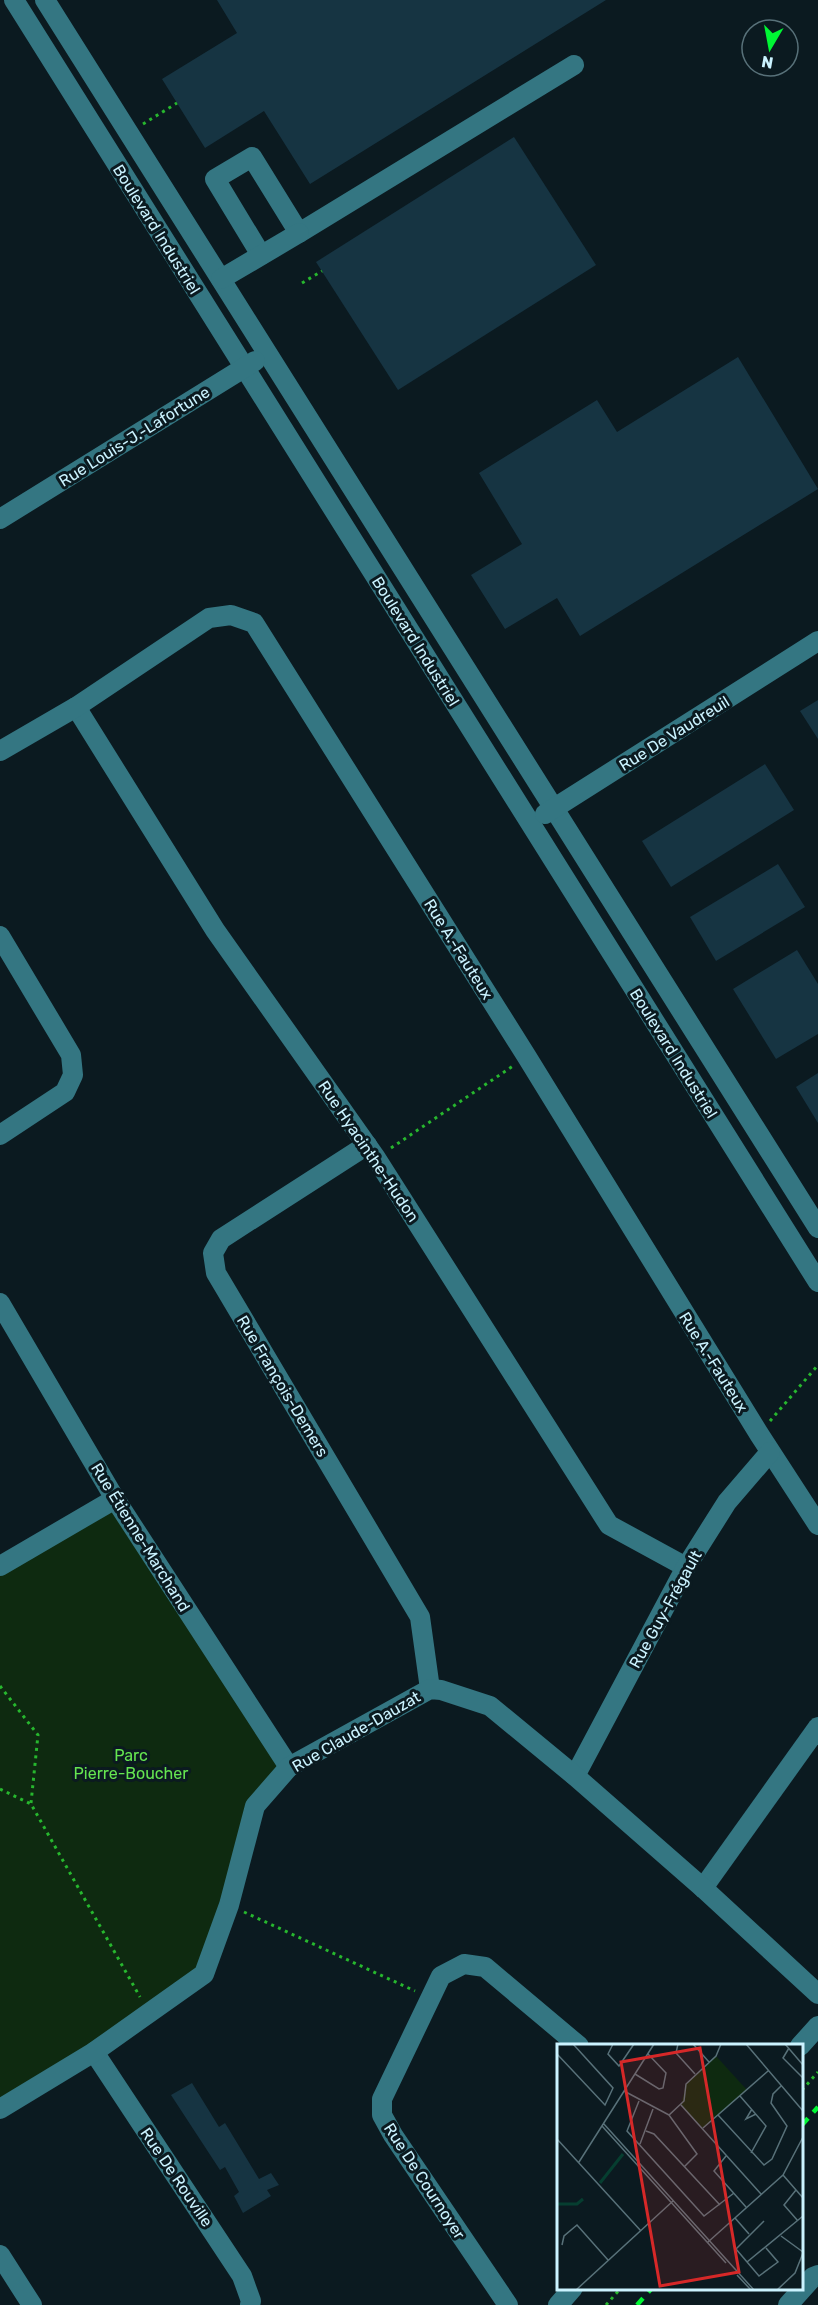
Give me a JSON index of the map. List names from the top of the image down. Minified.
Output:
{"streets":{"street":["Boulevard Industriel","Rue Louis-J.-Lafortune","Rue De Vaudreuil","Rue A.-Fauteux","Rue Hyacinthe-Hudon","Rue François-Demers","Rue Étienne-Marchand","Rue Guy-Frégault","Rue Claude-Dauzat","Rue De Rouville","Rue De Cournoyer"]},"crossings":[["Boulevard Industriel","Rue Louis-J.-Lafortune"],["Boulevard Industriel","Rue De Vaudreuil"],["Rue A.-Fauteux","Rue Hyacinthe-Hudon"],["Rue A.-Fauteux","Rue Guy-Frégault"],["Rue Hyacinthe-Hudon","Rue François-Demers"],["Rue Hyacinthe-Hudon","Rue Guy-Frégault"],["Rue François-Demers","Rue Claude-Dauzat"],["Rue Étienne-Marchand","Rue Claude-Dauzat"],["Rue Guy-Frégault","Rue Claude-Dauzat"],["Rue Claude-Dauzat","Rue De Rouville"]],"parks":["Parc Pierre-Boucher"],"north":"bottom"}
